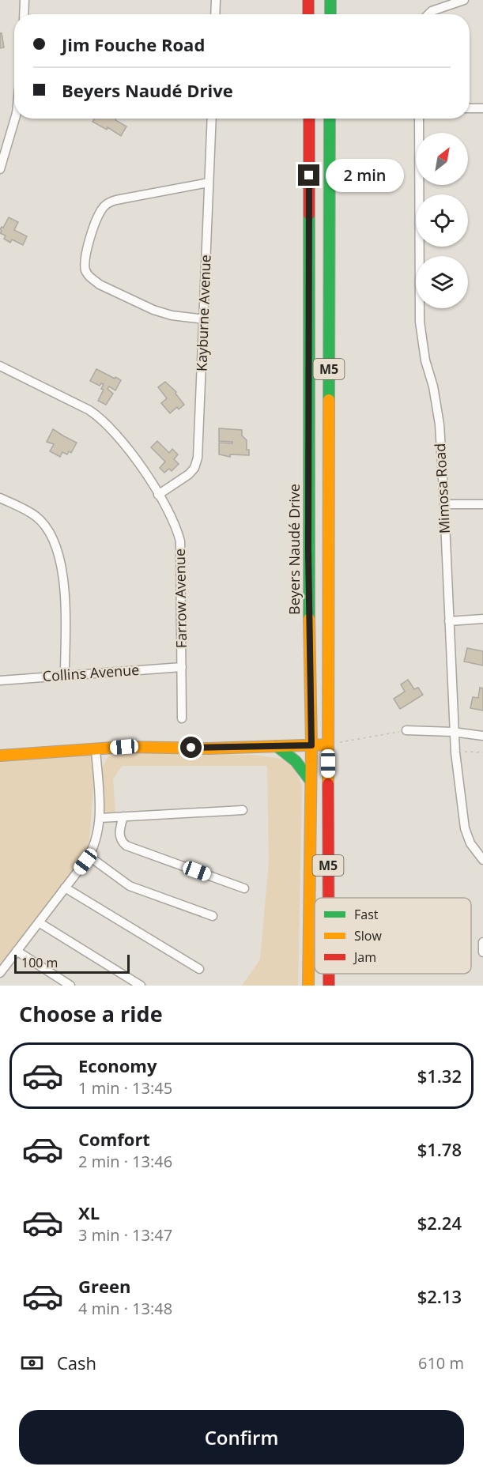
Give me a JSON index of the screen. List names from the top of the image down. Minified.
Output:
{"streets":{"main road":["M5","Beyers Naudé Drive"],"street":["Kayburne Avenue","Mimosa Road","Farrow Avenue","Collins Avenue"]},"crossings":[["Kayburne Avenue","Farrow Avenue"],["Farrow Avenue","Collins Avenue"]],"legend":["Fast","Slow","Jam"],"scale_bar":"100 m","north":"top right","page":{"banner":["Jim Fouche Road","Beyers Naudé Drive"],"bubble":"2 min","scale":"100 m","heading":"Choose a ride","list":[{"name":"Economy","note":"1 min · 13:45","value":"$1.32"},{"name":"Comfort","note":"2 min · 13:46","value":"$1.78"},{"name":"XL","note":"3 min · 13:47","value":"$2.24"},{"name":"Green","note":"4 min · 13:48","value":"$2.13"}],"pay":["Cash","610 m"],"buttons":"Confirm"}}
